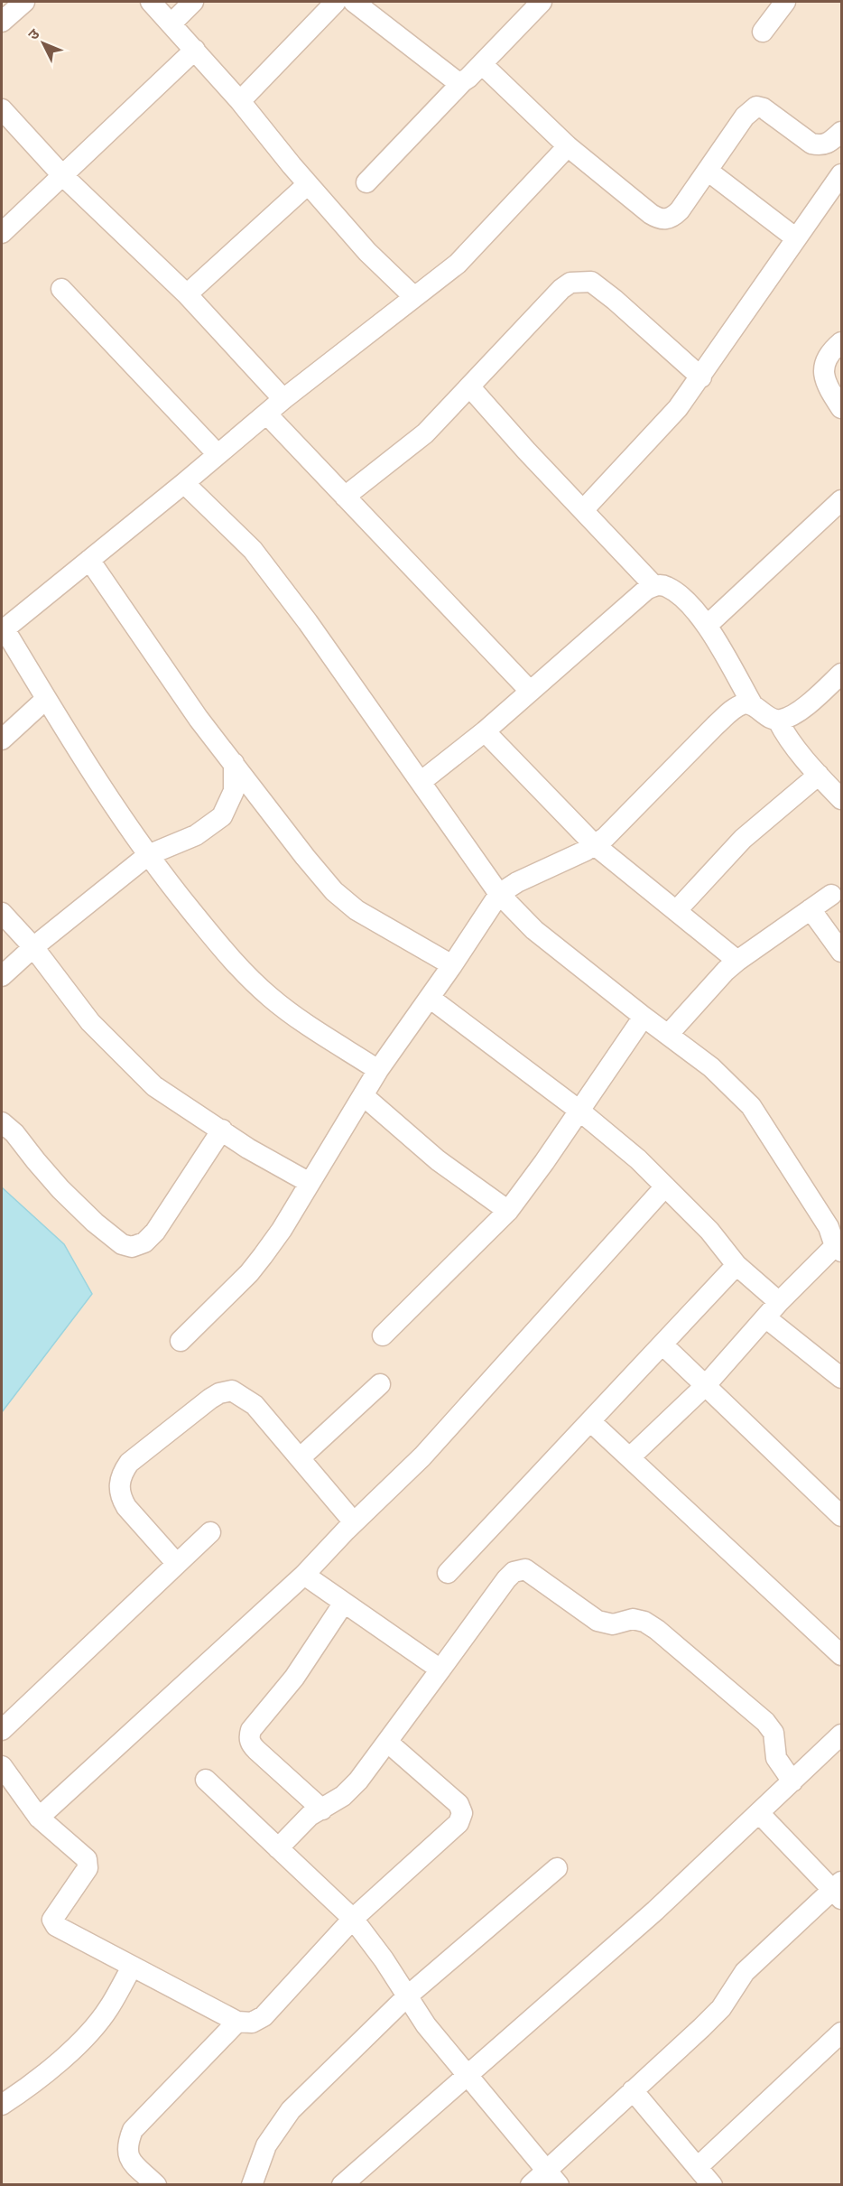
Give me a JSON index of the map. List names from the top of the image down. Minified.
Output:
{"north":"top left"}
